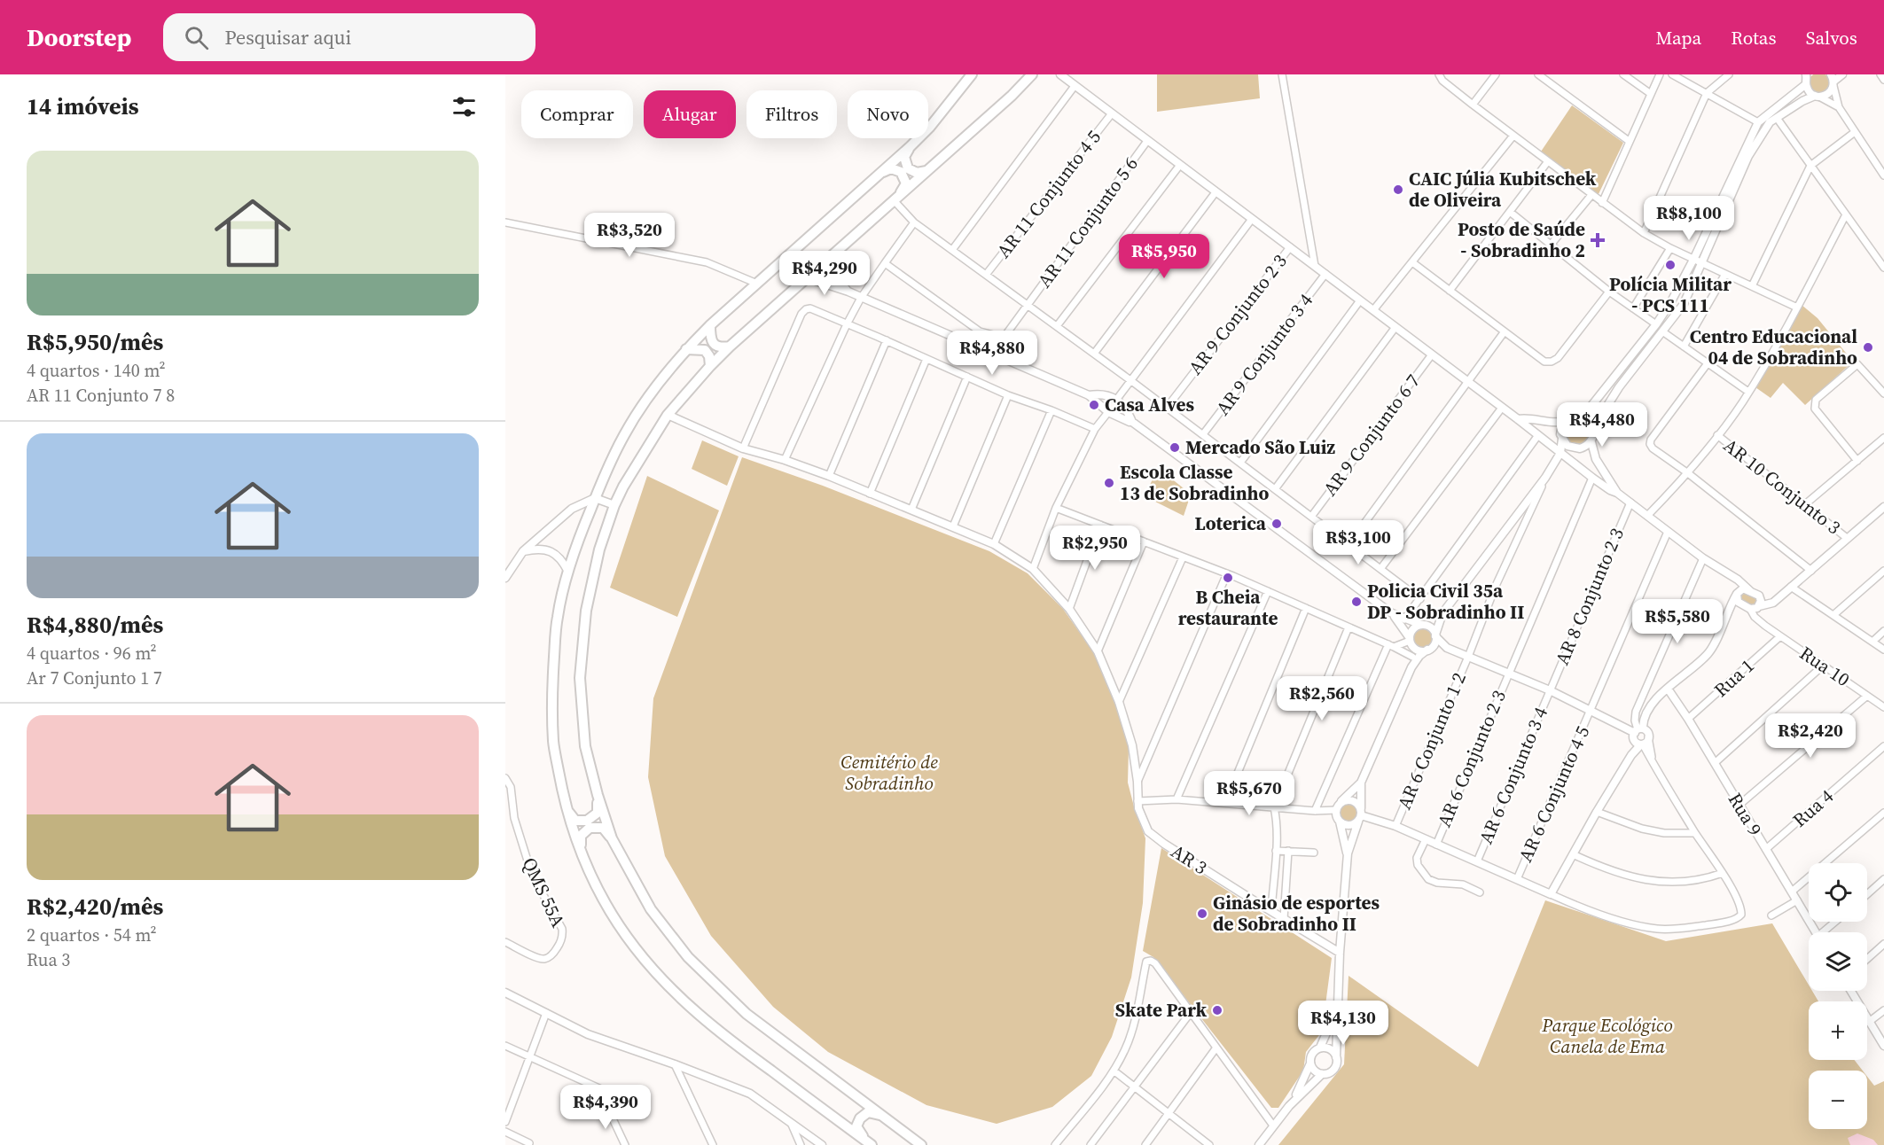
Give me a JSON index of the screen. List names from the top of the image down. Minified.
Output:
{"streets":{"street":["AR 11 Conjunto 4 5","AR 11 Conjunto 5 6","AR 9 Conjunto 2 3","AR 9 Conjunto 3 4","AR 9 Conjunto 6 7","AR 10 Conjunto 3","AR 8 Conjunto 2 3","Rua 10","Rua 1","AR 6 Conjunto 1 2","AR 6 Conjunto 2 3","AR 6 Conjunto 3 4","AR 6 Conjunto 4 5","Rua 4","Rua 9","AR 3","QMS 55A"]},"crossings":[["AR 8 Conjunto 2 3","AR 6 Conjunto 3 4"],["Rua 10","Rua 1"],["Rua 1","Rua 9"],["Rua 4","Rua 9"]],"parks":["Cemitério de Sobradinho","Parque Ecológico Canela de Ema"],"places":{"other":["CAIC Júlia Kubitschek de Oliveira","Polícia Militar - PCS 111","Centro Educacional 04 de Sobradinho","Casa Alves","Mercado São Luiz","Escola Classe 13 de Sobradinho","Loterica","B Cheia restaurante","Policia Civil 35a DP - Sobradinho II","Ginásio de esportes de Sobradinho II","Skate Park"],"health":["Posto de Saúde - Sobradinho 2"]},"page":{"header":"Doorstep","search":"Pesquisar aqui","nav":["Mapa","Rotas","Salvos"],"heading":"14 imóveis","chip":["Comprar","Alugar","Filtros","Novo"],"list":[{"name":"R$5,950/mês","note":"4 quartos · 140 m² · AR 11 Conjunto 7 8"},{"name":"R$4,880/mês","note":"4 quartos · 96 m² · Ar 7 Conjunto 1 7"},{"name":"R$2,420/mês","note":"2 quartos · 54 m² · Rua 3"}],"price":["R$8,100","R$3,520","R$5,950","R$4,290","R$4,880","R$4,480","R$3,100","R$2,950","R$5,580","R$2,560","R$2,420","R$5,670","R$4,130","R$4,390"],"map_buttons":["+","−"]}}
